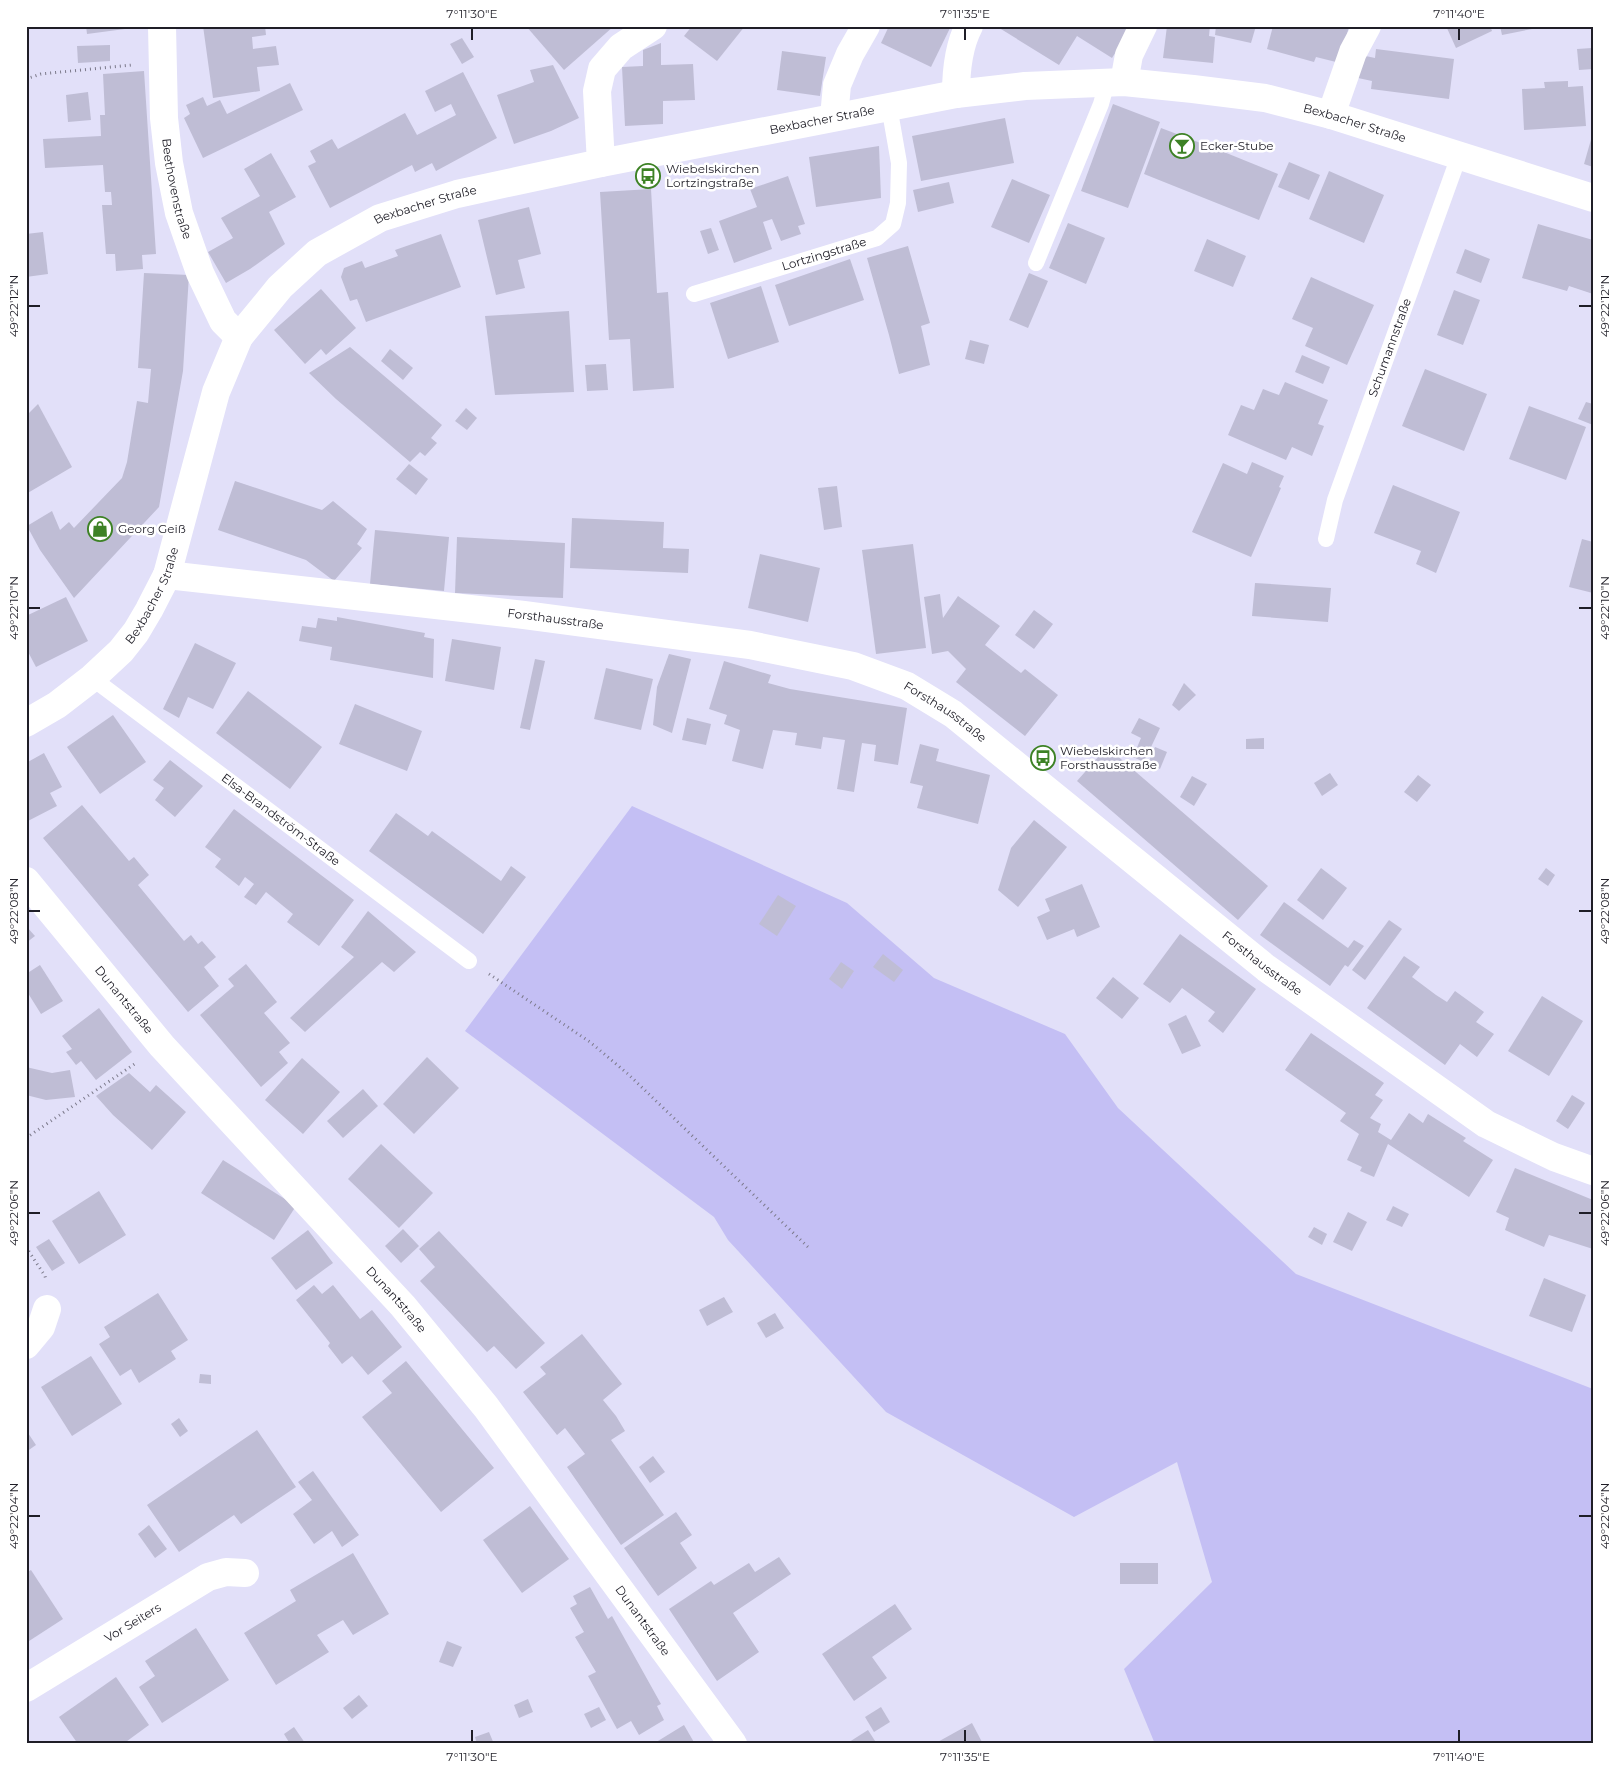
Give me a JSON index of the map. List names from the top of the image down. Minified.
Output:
{"streets":{"street":["Bexbacher Straße","Beethovenstraße","Forsthausstraße","Dunantstraße","Vor Seiters"],"lane":["Lortzingstraße","Schumannstraße","Elsa-Brandström-Straße"]},"crossings":[["Bexbacher Straße","Beethovenstraße"],["Bexbacher Straße","Lortzingstraße"],["Bexbacher Straße","Schumannstraße"],["Bexbacher Straße","Forsthausstraße"],["Bexbacher Straße","Elsa-Brandström-Straße"]],"places":{"bar":["Ecker-Stube"],"bus stop":["Wiebelskirchen Lortzingstraße","Wiebelskirchen Forsthausstraße"],"shop":["Georg Geiß"]},"coordinates":["7°11'30\"E","7°11'35\"E","7°11'40\"E","49°22'12\"N","49°22'10\"N","49°22'08\"N","49°22'06\"N","49°22'04\"N"]}
